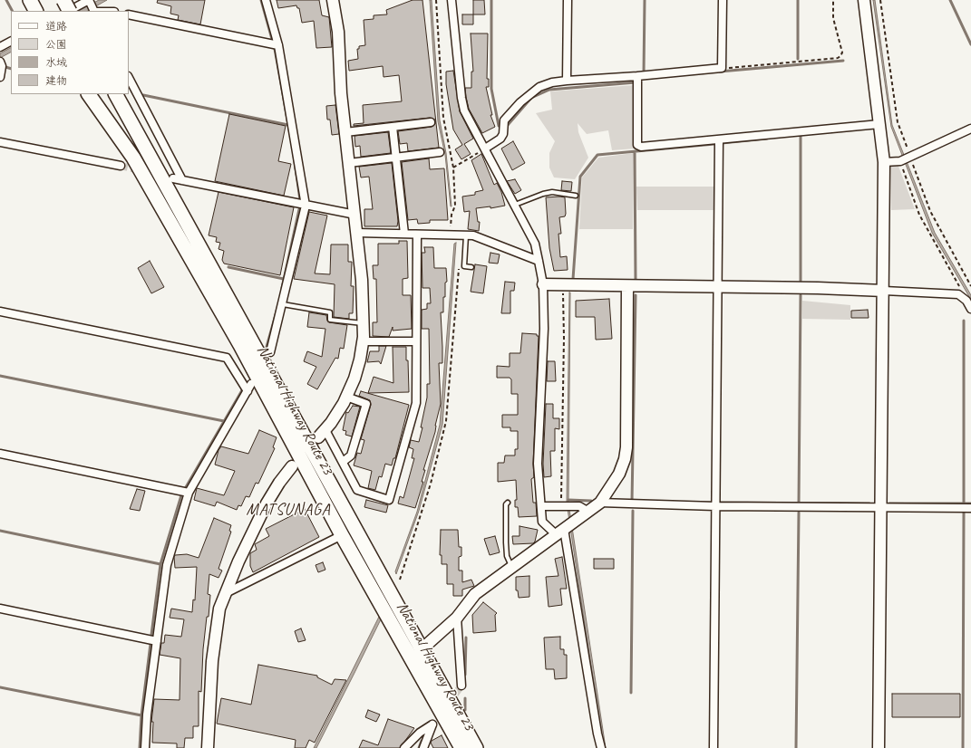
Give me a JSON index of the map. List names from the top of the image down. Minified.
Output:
{"streets":{"highway":["National Highway Route 23"]},"districts":["MATSUNAGA"],"legend":["道路","公園","水域","建物"]}
